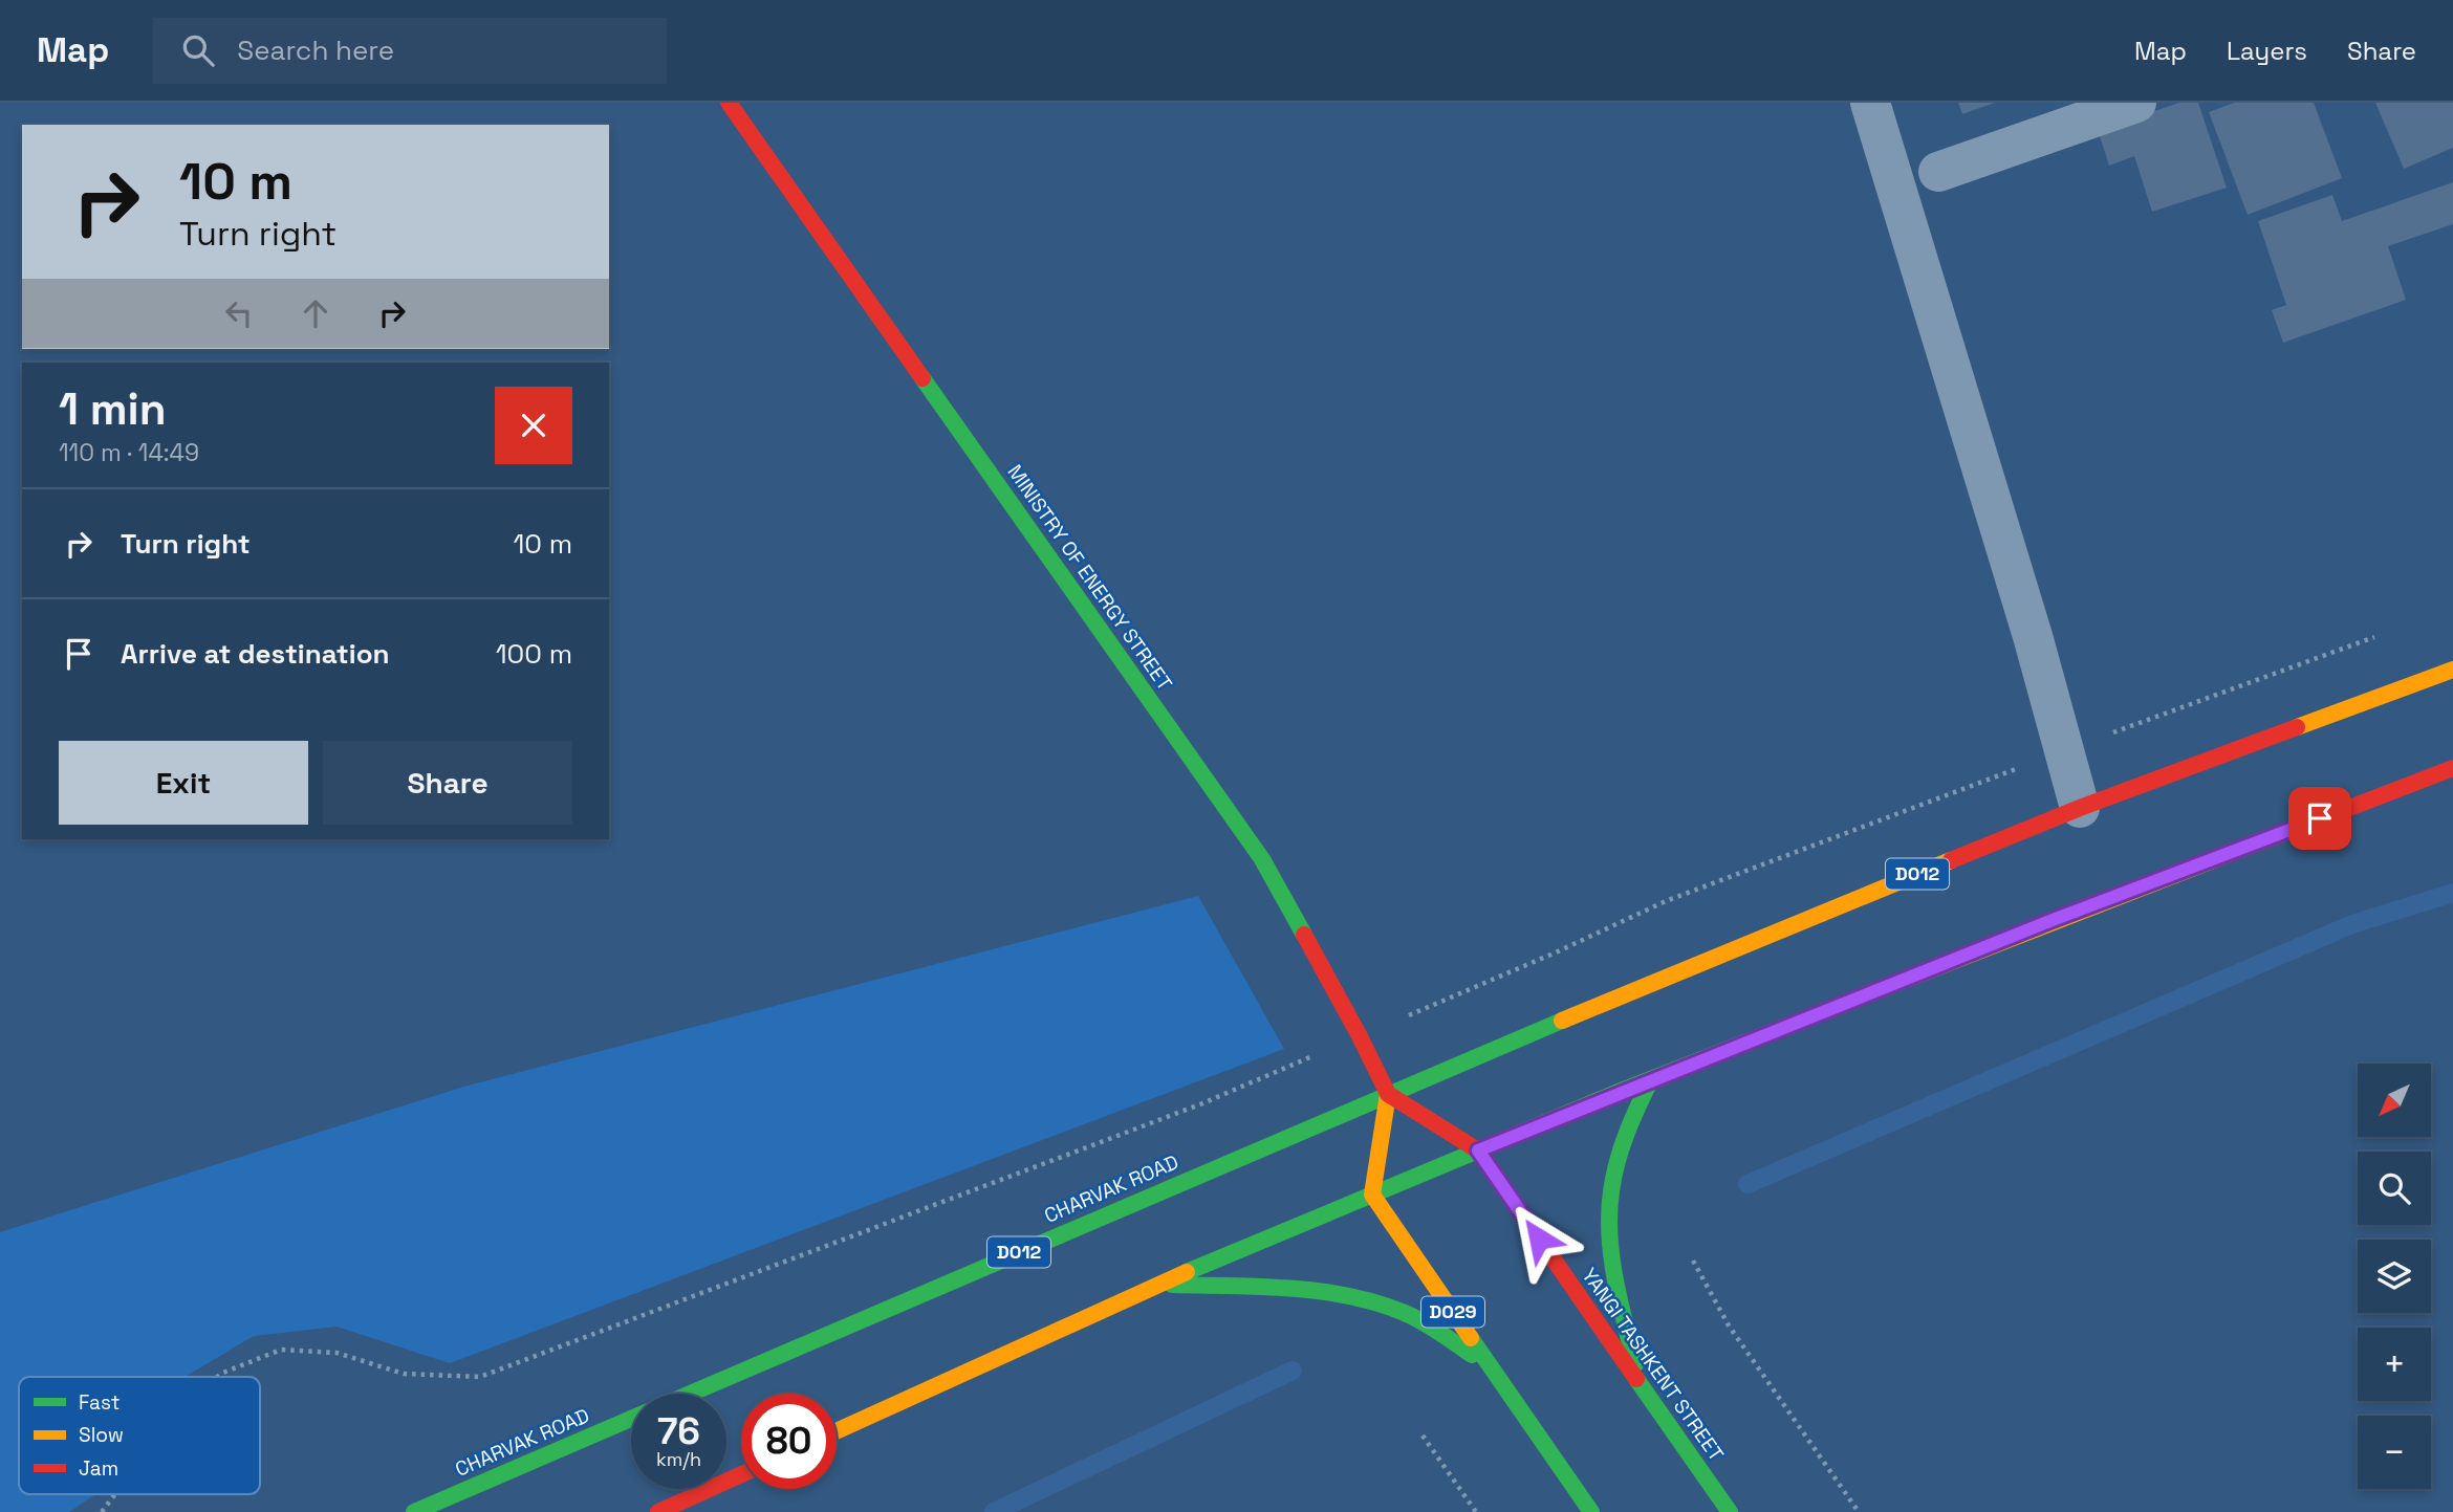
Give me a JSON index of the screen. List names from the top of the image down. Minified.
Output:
{"streets":{"main road":["MINISTRY OF ENERGY STREET","D012","CHARVAK ROAD","D029","YANGI TASHKENT STREET"]},"crossings":[["MINISTRY OF ENERGY STREET","D012"],["MINISTRY OF ENERGY STREET","CHARVAK ROAD"],["MINISTRY OF ENERGY STREET","YANGI TASHKENT STREET"],["D012","CHARVAK ROAD"],["D012","YANGI TASHKENT STREET"],["CHARVAK ROAD","YANGI TASHKENT STREET"]],"legend":["Fast","Slow","Jam"],"north":"bottom left","page":{"header":"Map","search":"Search here","nav":["Map","Layers","Share"],"turn":["10 m","Turn right"],"heading":["1 min","110 m · 14:49"],"list":[{"name":"Turn right","value":"10 m"},{"name":"Arrive at destination","value":"100 m"}],"buttons":["Exit","Share"],"map_buttons":["+","−"],"speed":"76 km/h","limit":"80"}}
